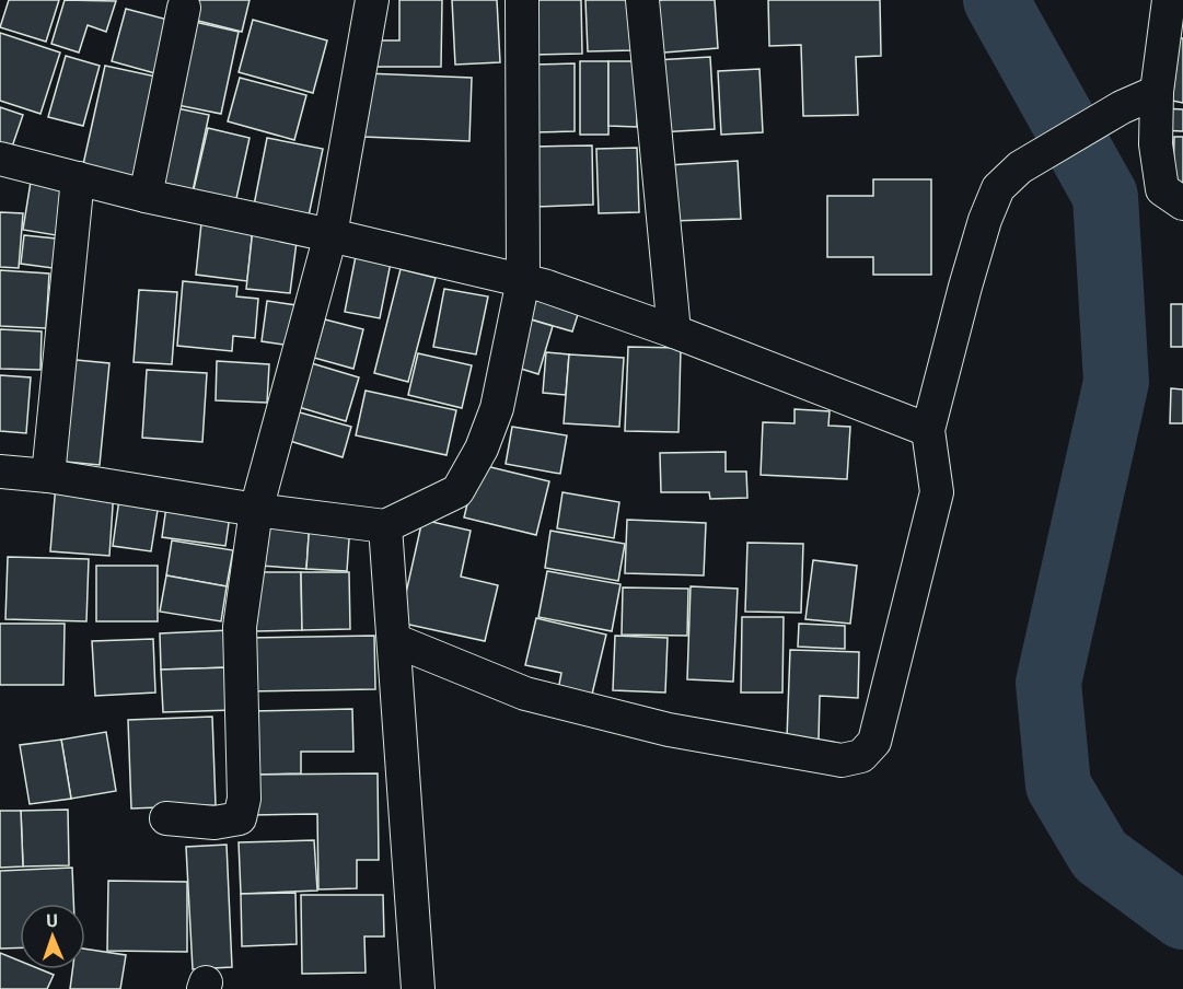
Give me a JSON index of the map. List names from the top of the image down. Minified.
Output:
{"north":"top"}
